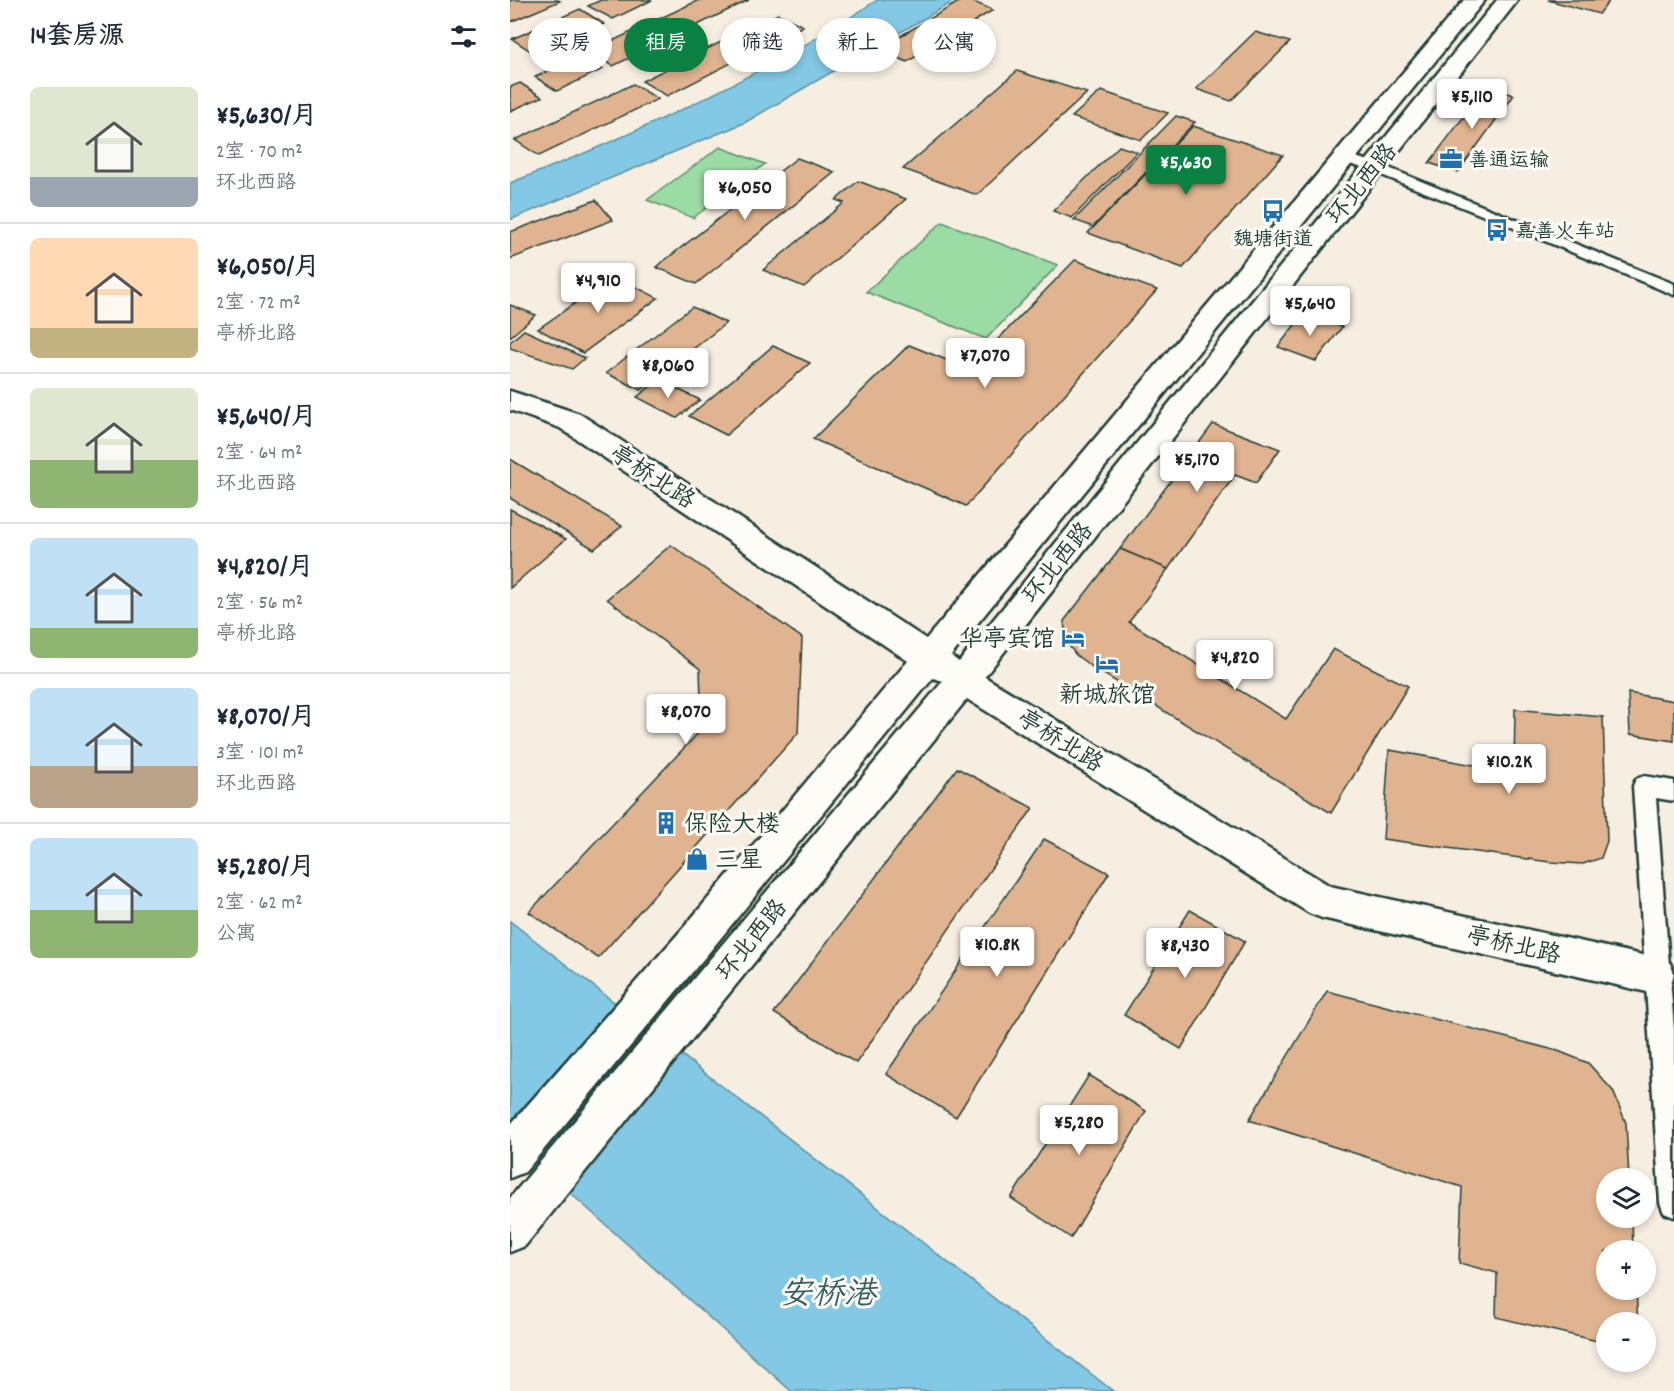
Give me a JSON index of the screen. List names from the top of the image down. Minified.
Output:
{"streets":{"street":["环北西路","亭桥北路"]},"crossings":[["环北西路","亭桥北路"]],"water":["安桥港"],"places":{"office":["善通运输"],"bus stop":["魏塘街道","嘉善火车站"],"hotel":["华亭宾馆","新城旅馆"],"building":["保险大楼"],"shop":["三星"]},"page":{"heading":"14套房源","chip":["买房","租房","筛选","新上","公寓"],"list":[{"name":"¥5,630/月","note":"2室 · 70 m² · 环北西路"},{"name":"¥6,050/月","note":"2室 · 72 m² · 亭桥北路"},{"name":"¥5,640/月","note":"2室 · 64 m² · 环北西路"},{"name":"¥4,820/月","note":"2室 · 56 m² · 亭桥北路"},{"name":"¥8,070/月","note":"3室 · 101 m² · 环北西路"},{"name":"¥5,280/月","note":"2室 · 62 m² · 公寓"}],"price":["¥5,110","¥5,630","¥6,050","¥4,910","¥5,640","¥7,070","¥8,060","¥5,170","¥4,820","¥8,070","¥10.2K","¥10.8K","¥8,430","¥5,280"],"map_buttons":["+","−"]}}
